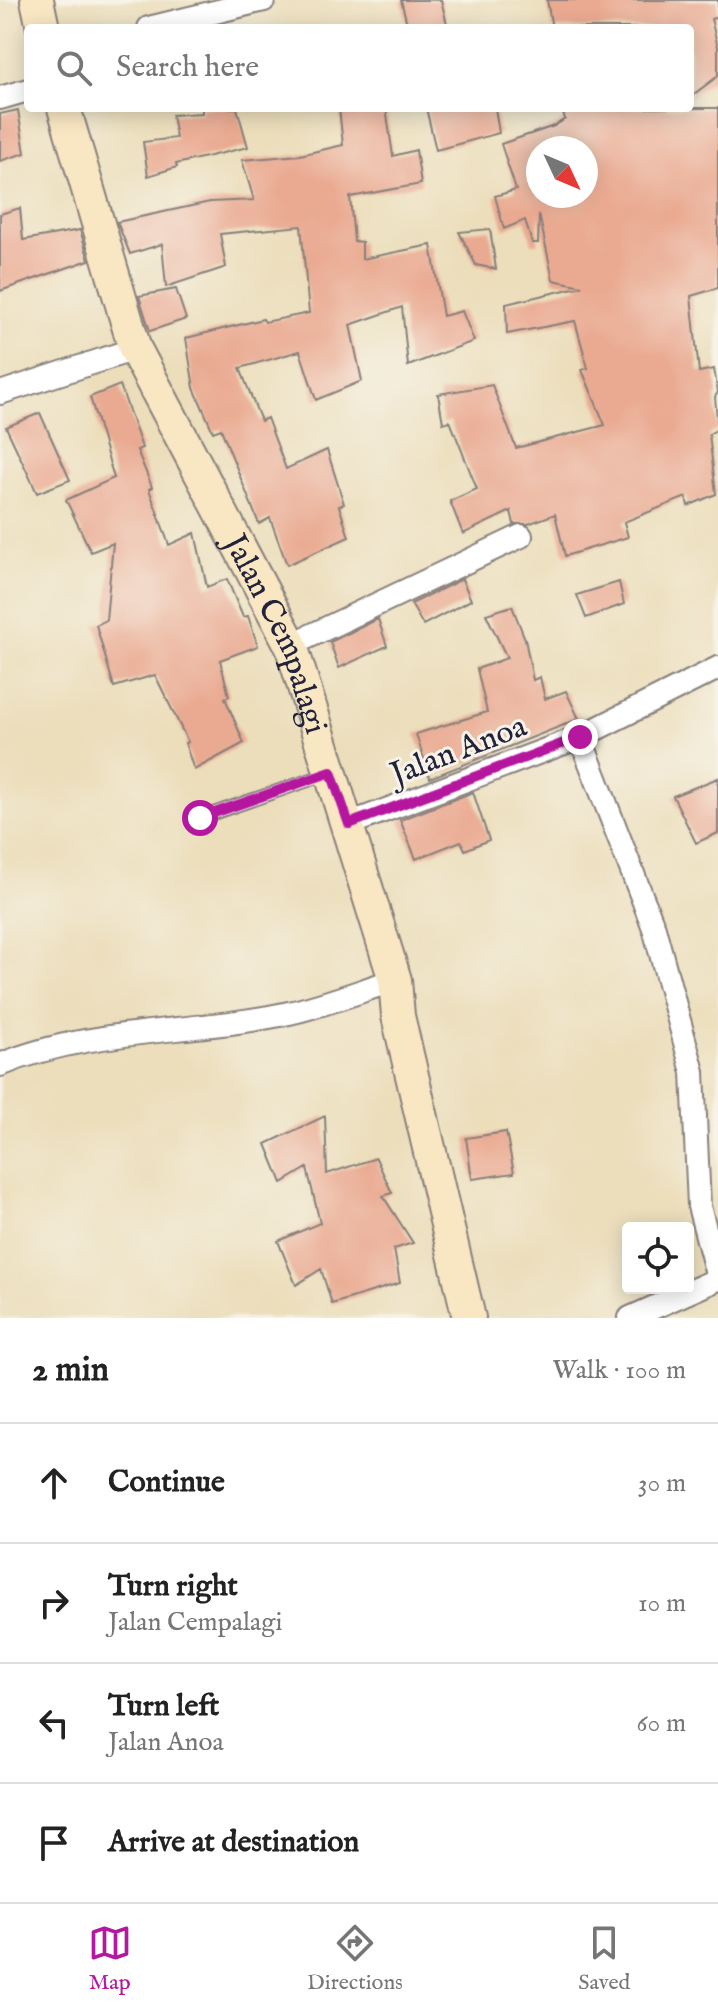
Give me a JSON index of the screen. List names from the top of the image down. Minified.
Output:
{"streets":{"street":["Jalan Cempalagi","Jalan Anoa"]},"crossings":[["Jalan Cempalagi","Jalan Anoa"]],"north":"bottom right","page":{"search":"Search here","heading":["2 min","Walk · 100 m"],"list":[["Continue","30 m"],["Turn right","Jalan Cempalagi","10 m"],["Turn left","Jalan Anoa","60 m"],"Arrive at destination"],"nav":["Map","Directions","Saved"]}}
